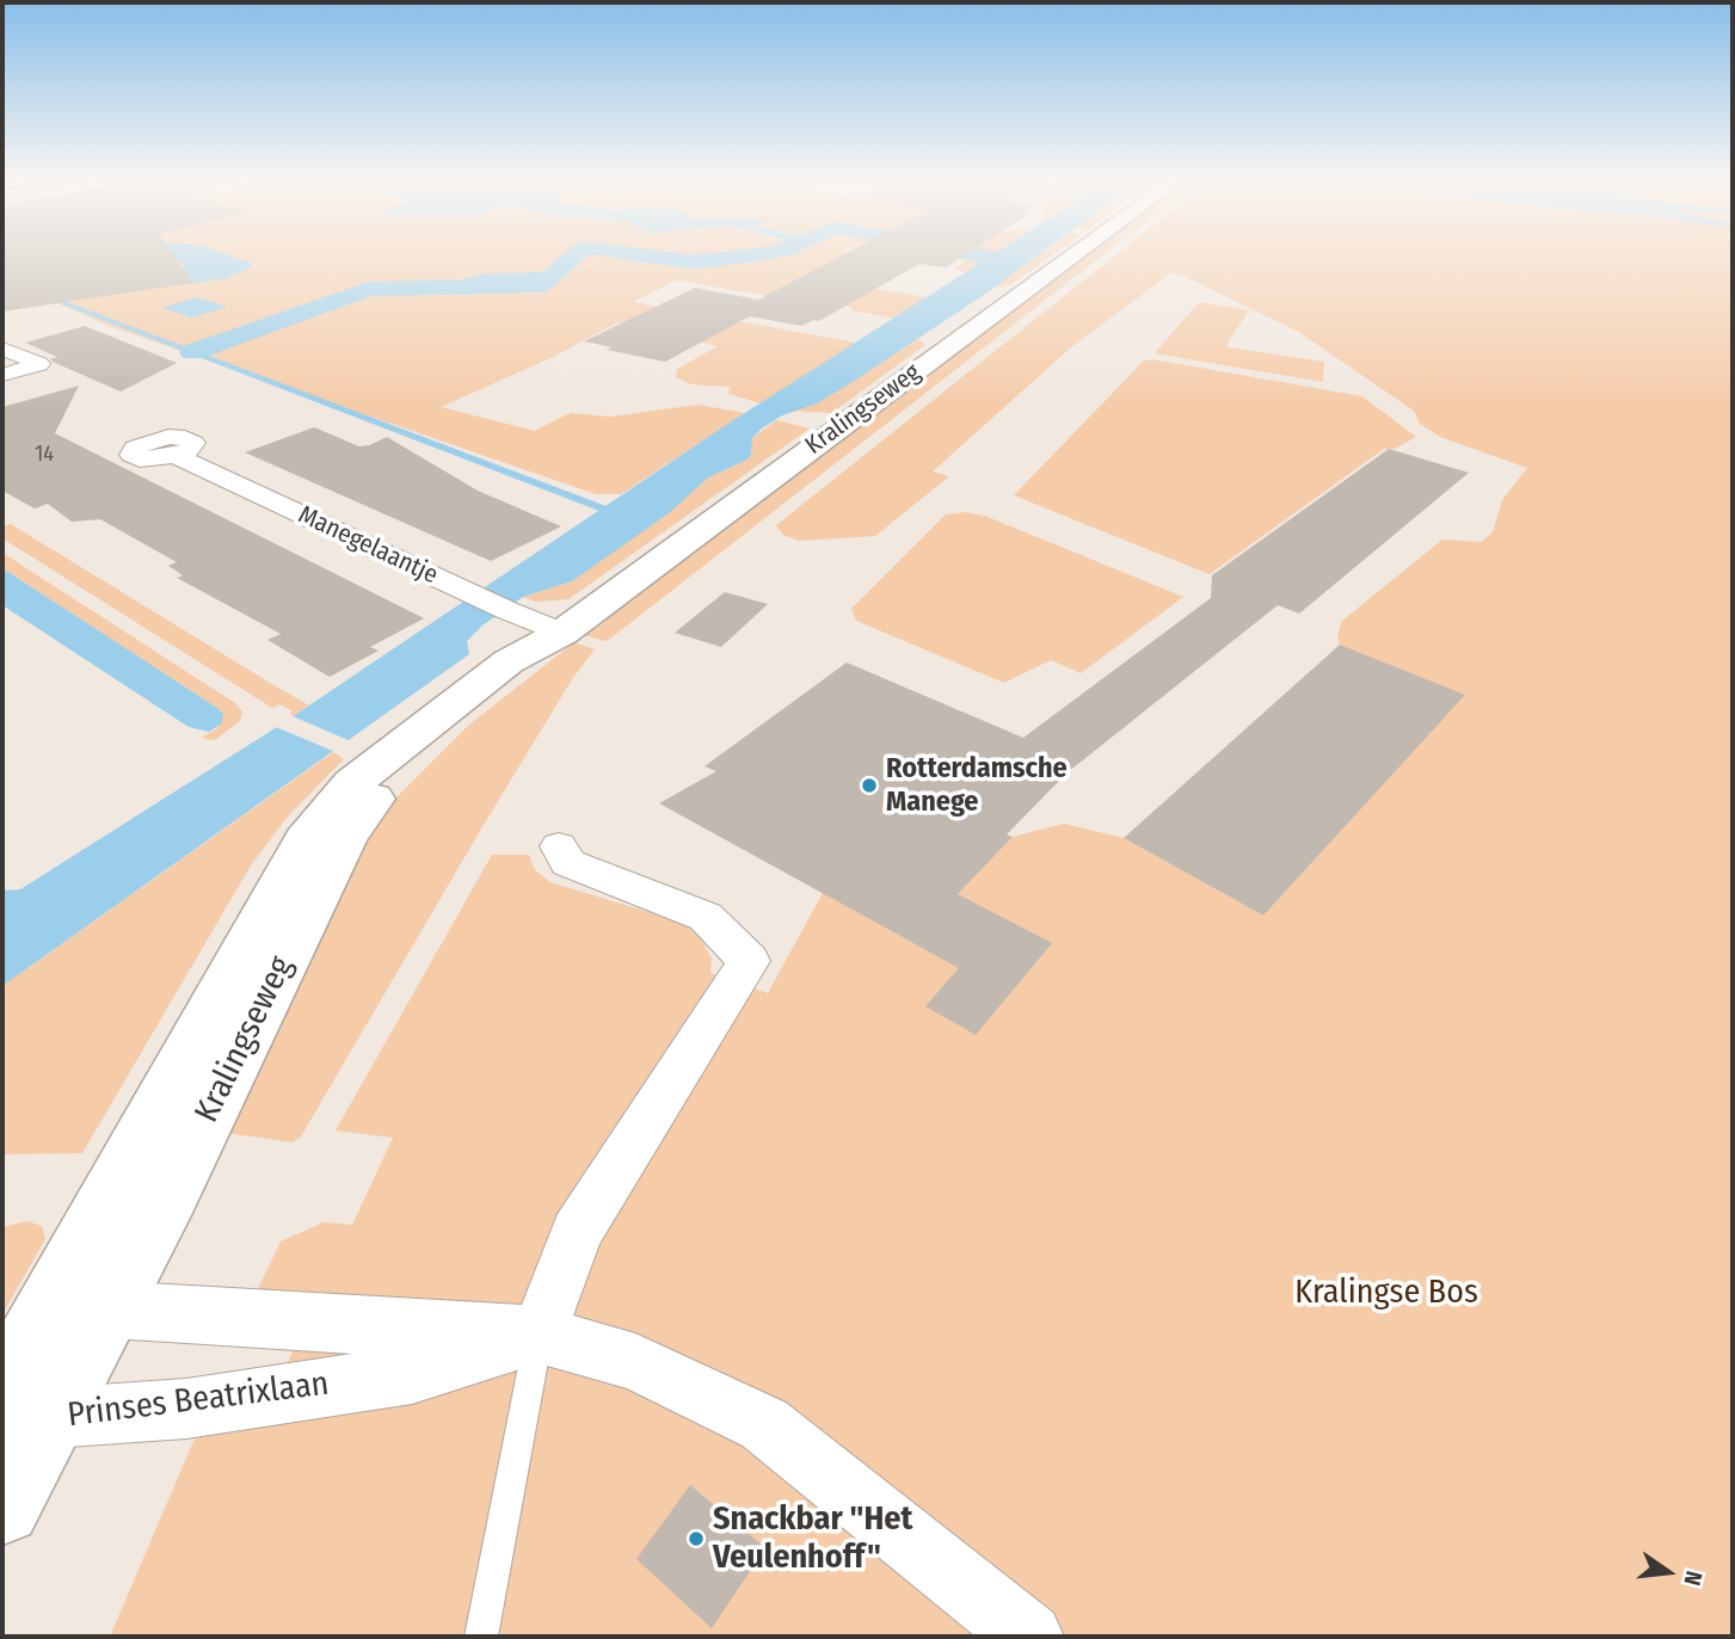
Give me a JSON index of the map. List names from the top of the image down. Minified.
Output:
{"streets":{"main road":["Kralingseweg"],"street":["Manegelaantje","Prinses Beatrixlaan"]},"crossings":[["Kralingseweg","Manegelaantje"],["Kralingseweg","Prinses Beatrixlaan"]],"parks":["Kralingse Bos"],"places":["Rotterdamsche Manege","Snackbar \"Het Veulenhoff\""],"house_numbers":["14"],"north":"right"}
